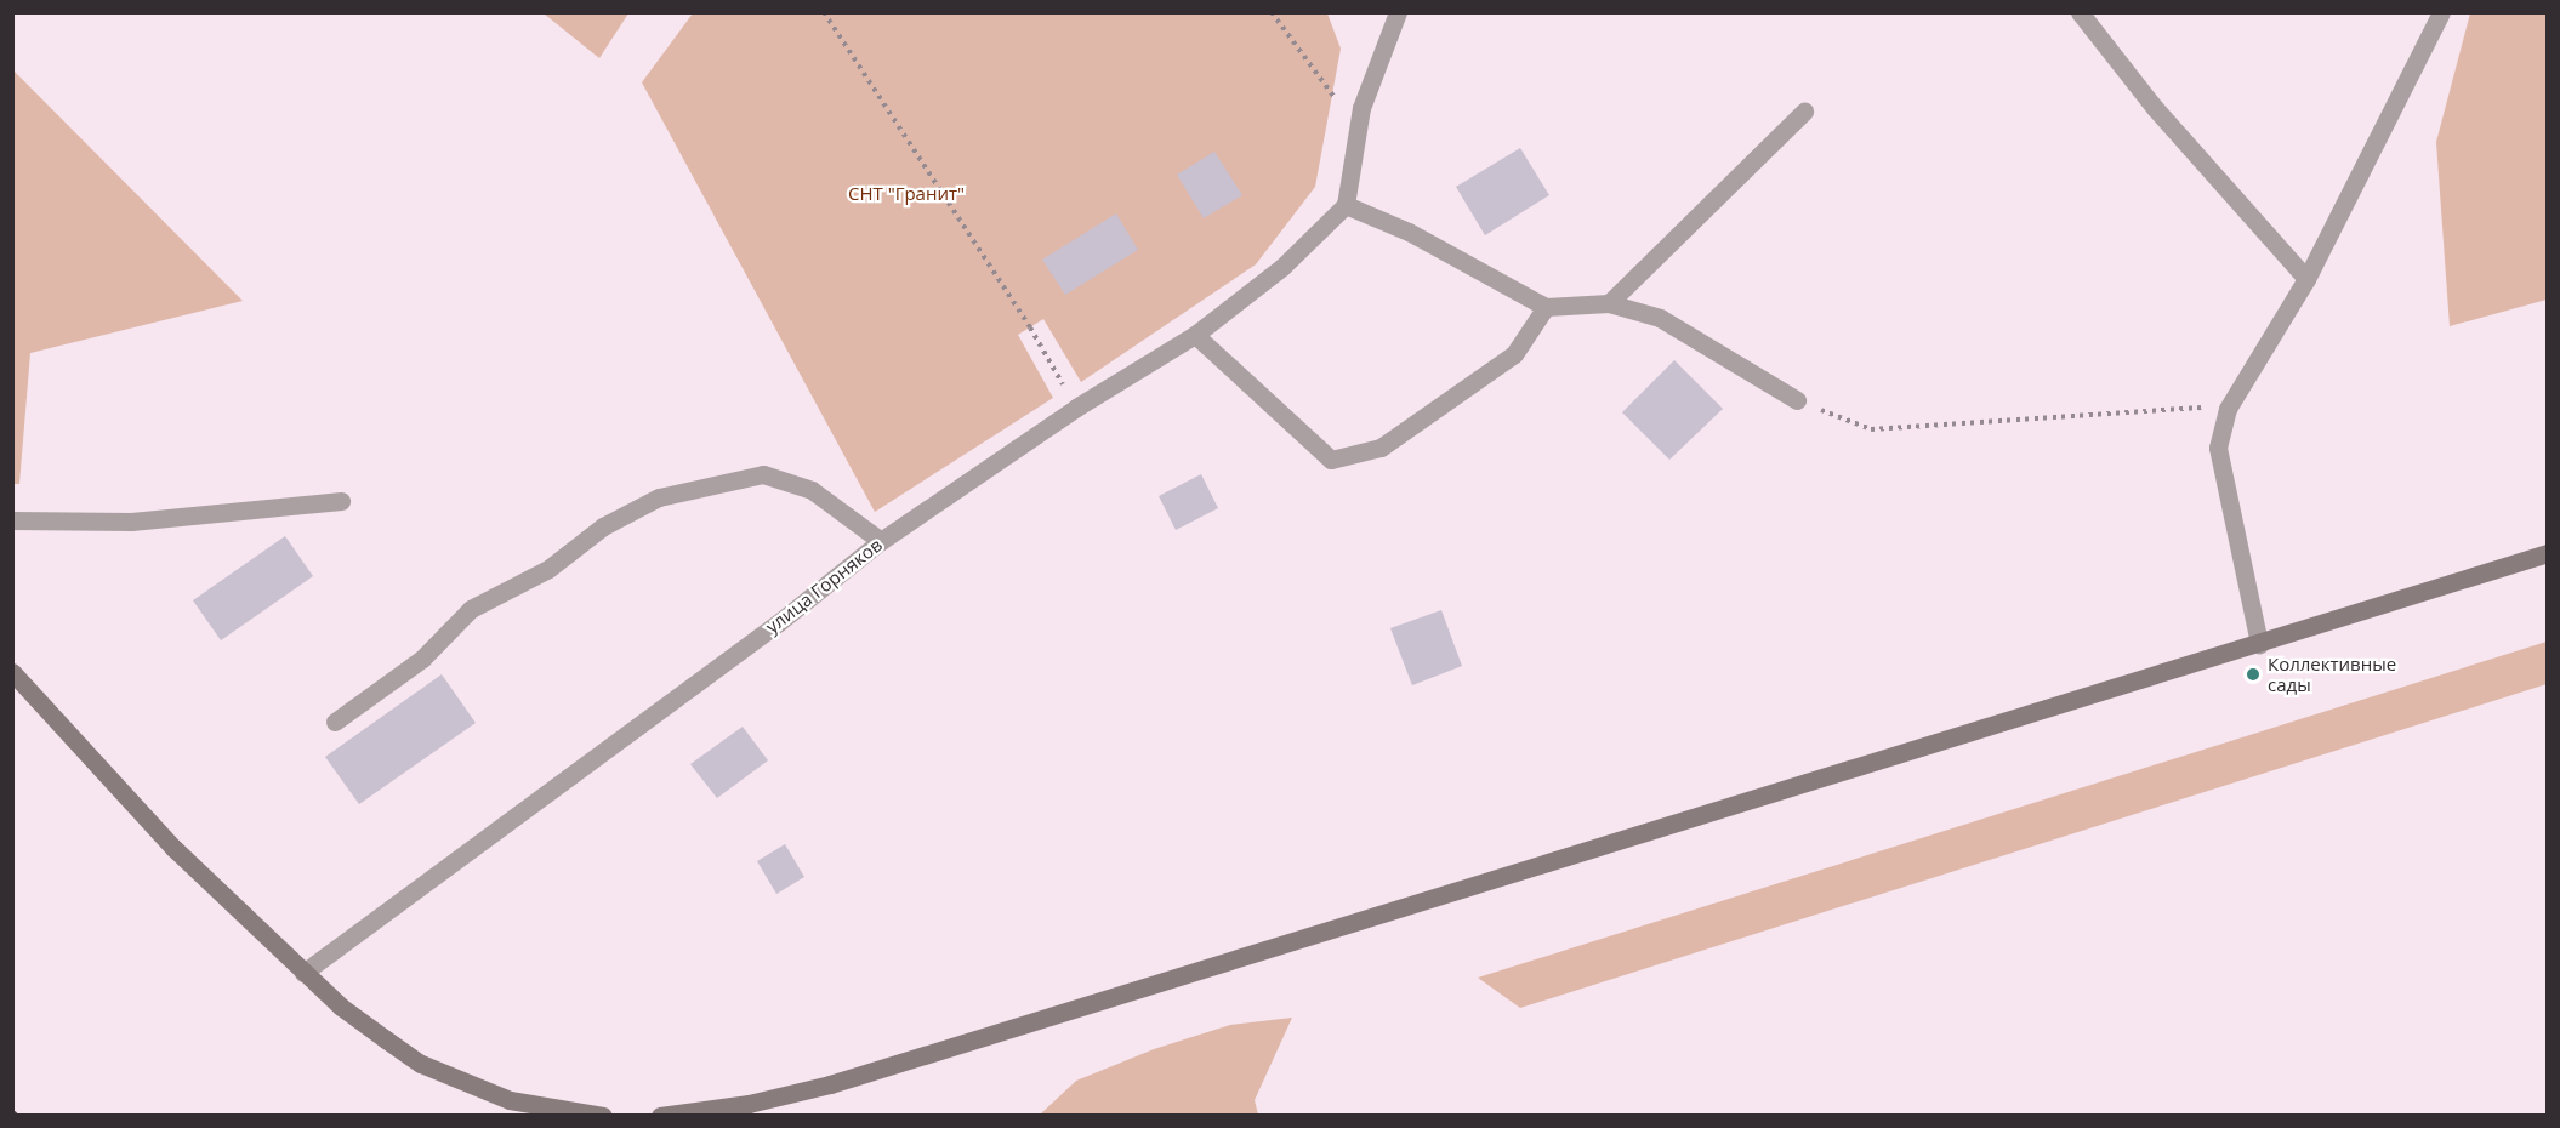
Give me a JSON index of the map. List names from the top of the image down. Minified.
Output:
{"streets":{"street":["улица Горняков"]},"parks":["СНТ \"Гранит\""],"places":["Коллективные сады"]}
